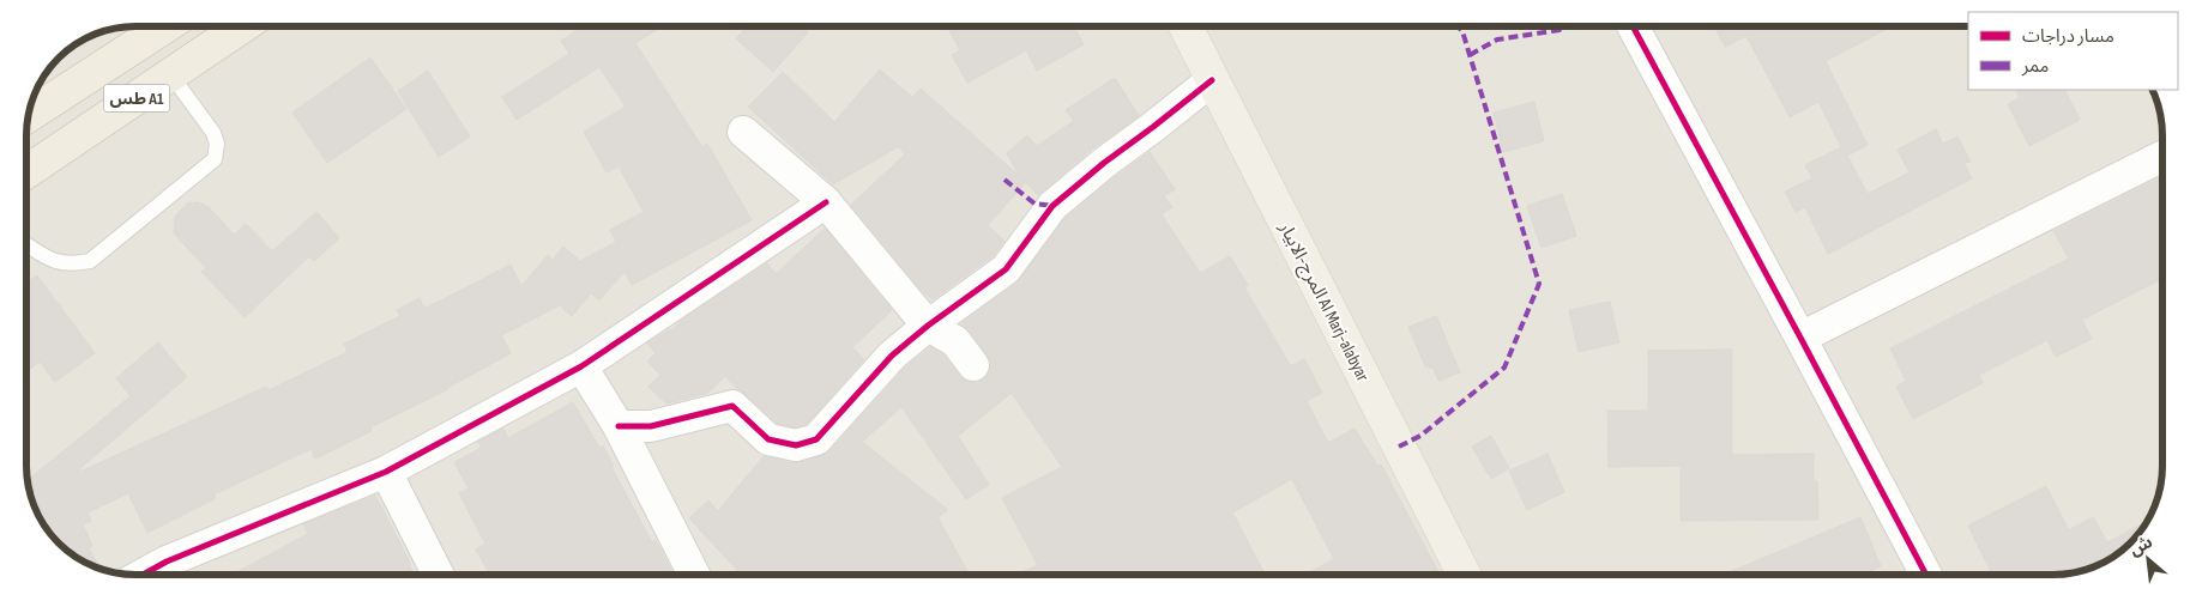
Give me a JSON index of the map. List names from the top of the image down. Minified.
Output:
{"streets":{"highway":["طس A1"],"main road":["المرج-الابيار Al Marj-alabyar"]},"legend":["مسار دراجات","ممر"],"north":"top left"}
